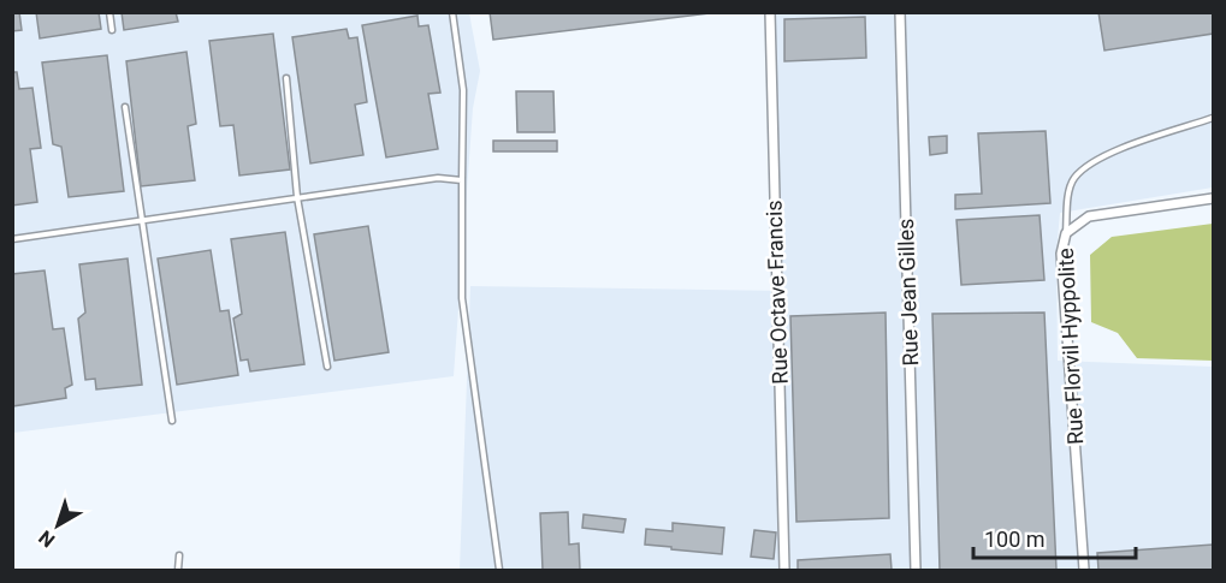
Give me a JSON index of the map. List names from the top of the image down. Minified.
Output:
{"streets":{"street":["Rue Octave Francis","Rue Jean Gilles","Rue Florvil Hyppolite"]},"scale_bar":"100 m","north":"bottom left"}
